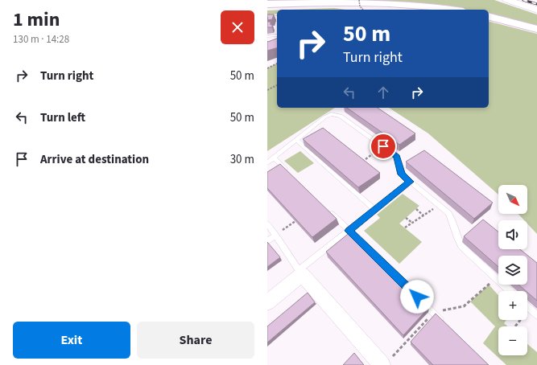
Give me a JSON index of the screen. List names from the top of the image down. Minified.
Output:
{"north":"bottom right","page":{"heading":["1 min","130 m · 14:28"],"turn":["50 m","Turn right"],"list":[{"name":"Turn right","value":"50 m"},{"name":"Turn left","value":"50 m"},{"name":"Arrive at destination","value":"30 m"}],"map_buttons":["+","−"],"buttons":["Exit","Share"]}}
